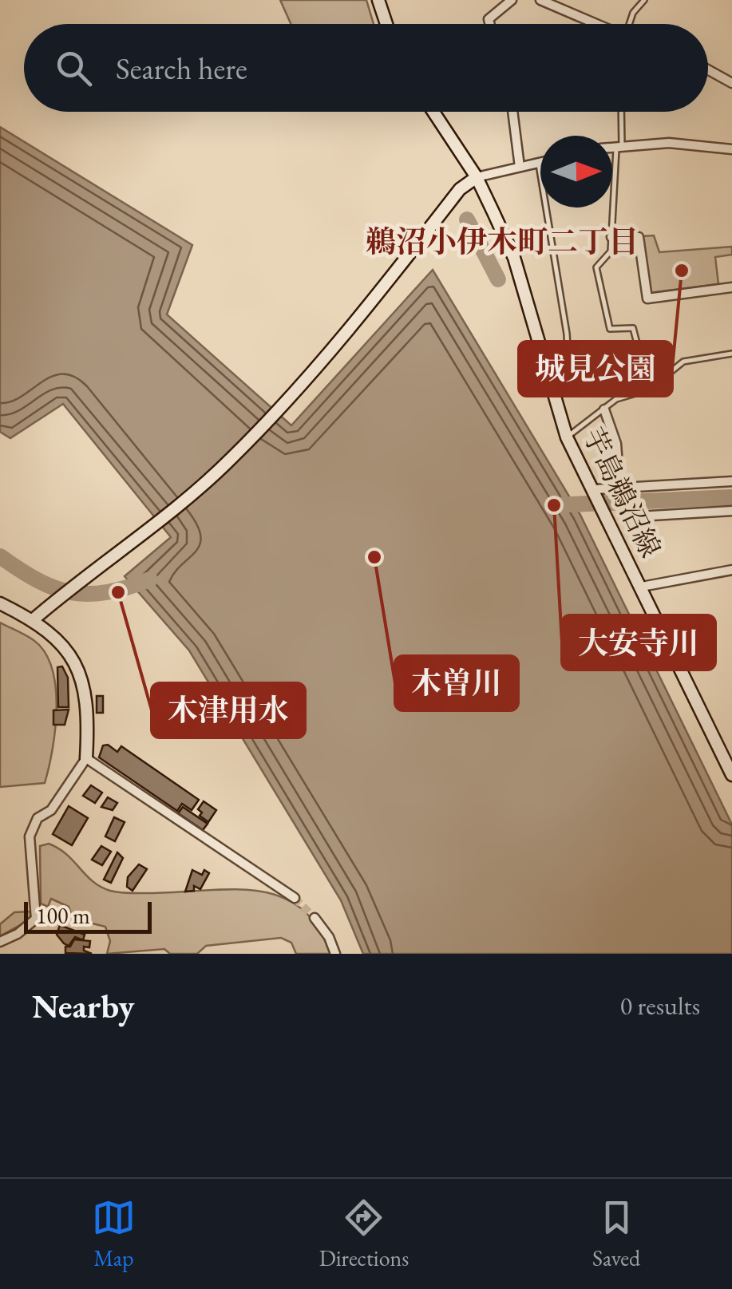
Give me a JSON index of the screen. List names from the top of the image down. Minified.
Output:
{"streets":{"street":["芋島鵜沼線"]},"districts":["鵜沼小伊木町二丁目"],"places":["城見公園","大安寺川","木曽川","木津用水"],"scale_bar":"100 m","north":"right","page":{"search":"Search here","scale":"100 m","heading":["Nearby","0 results"],"nav":["Map","Directions","Saved"]}}
